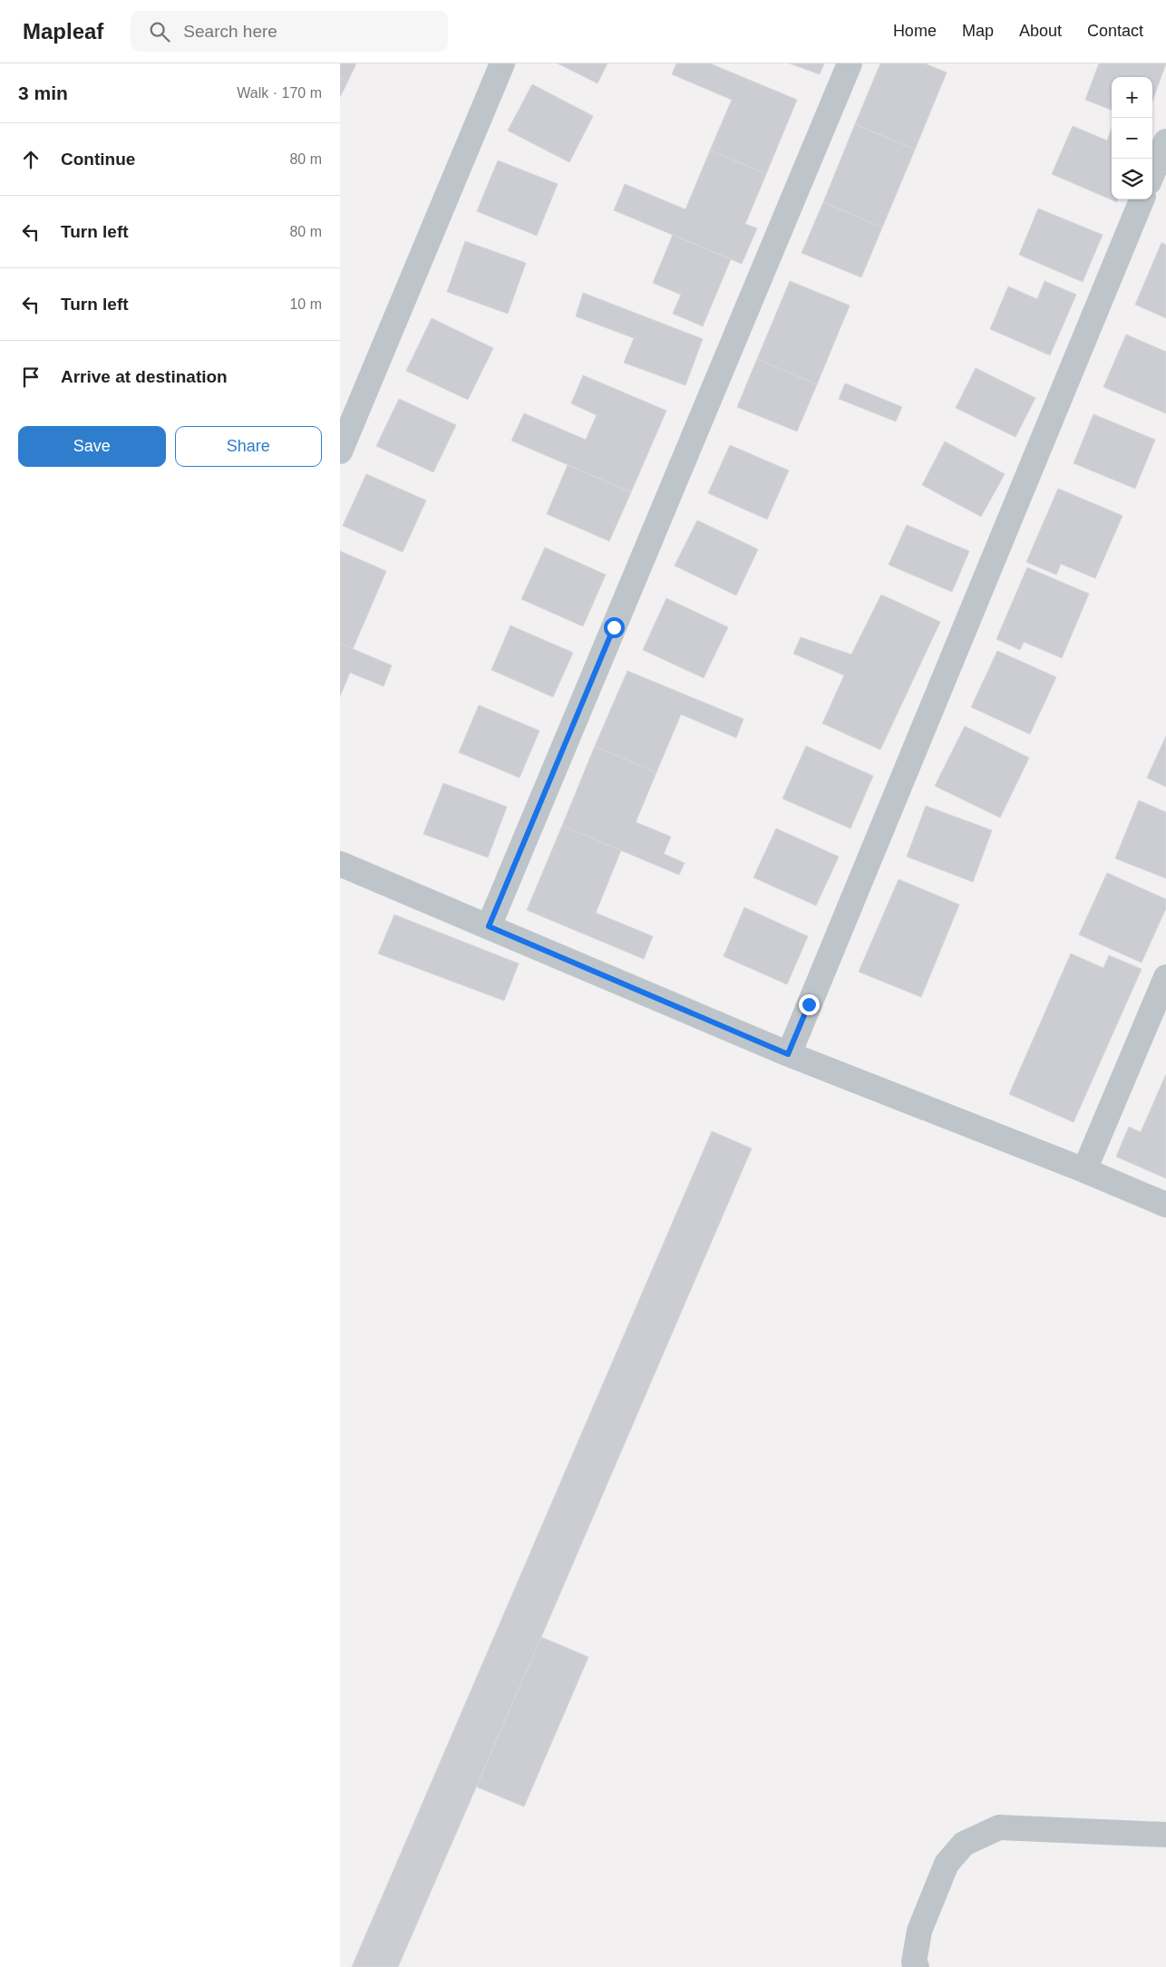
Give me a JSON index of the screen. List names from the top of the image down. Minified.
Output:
{"page":{"header":"Mapleaf","search":"Search here","nav":["Home","Map","About","Contact"],"heading":["3 min","Walk · 170 m"],"map_buttons":["+","−"],"list":[["Continue","80 m"],["Turn left","80 m"],["Turn left","10 m"],"Arrive at destination"],"buttons":["Save","Share"]}}
